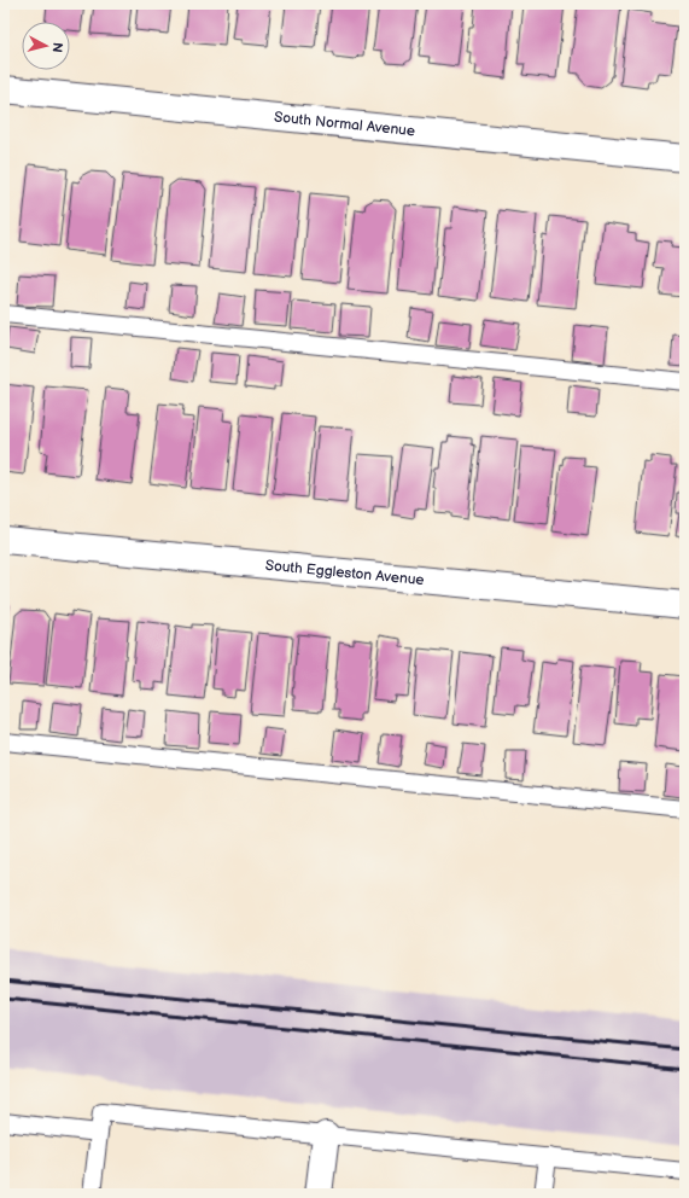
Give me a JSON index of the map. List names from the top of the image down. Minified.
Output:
{"streets":{"street":["South Normal Avenue","South Eggleston Avenue"]},"north":"right"}
